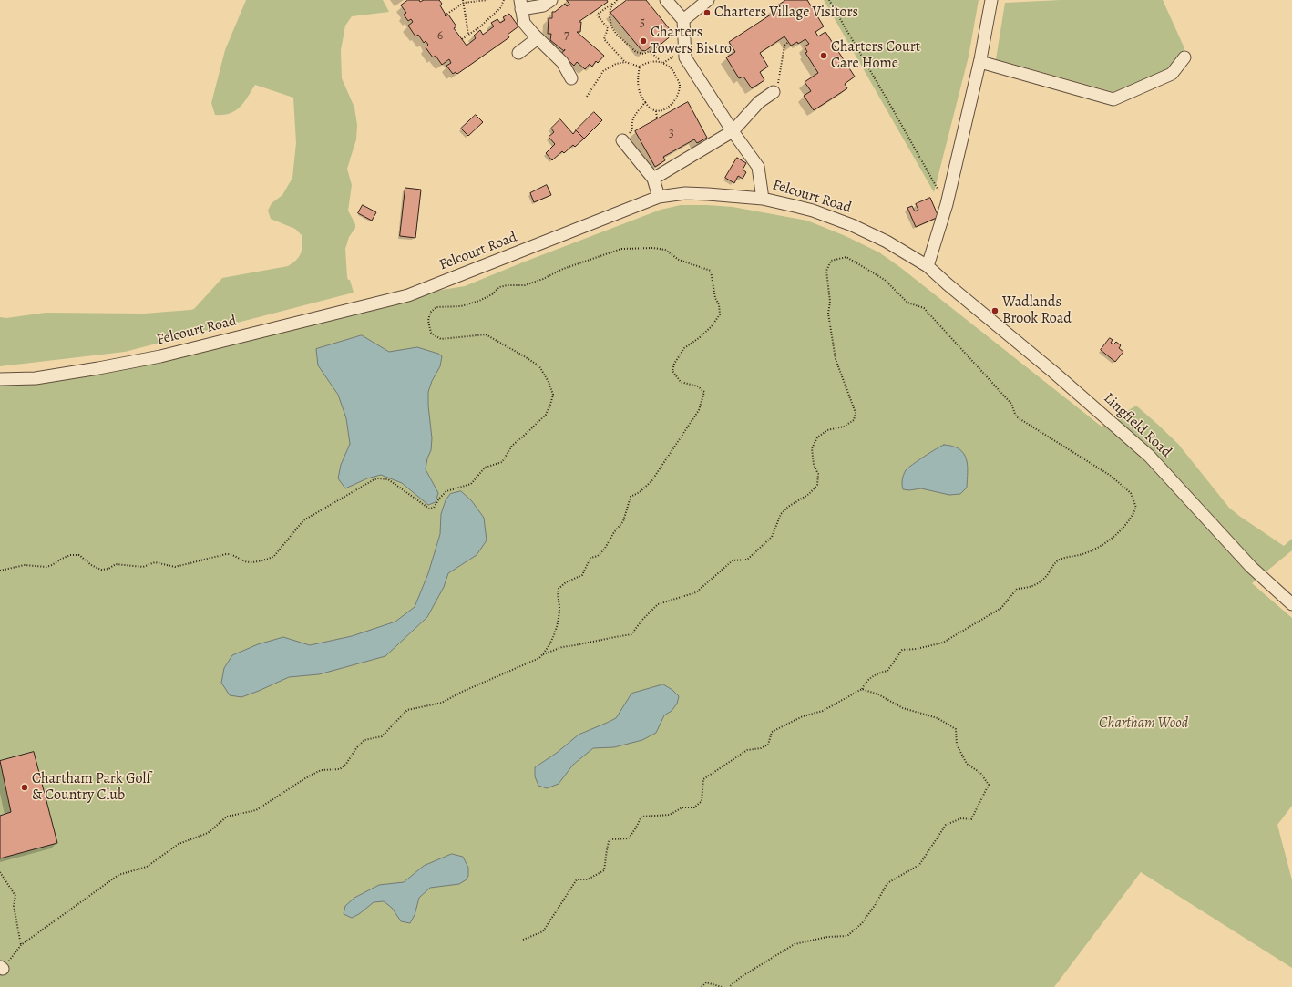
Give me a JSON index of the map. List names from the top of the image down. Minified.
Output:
{"streets":{"street":["Felcourt Road","Lingfield Road"]},"crossings":[["Felcourt Road","Lingfield Road"]],"parks":["Chartham Wood"],"places":["Charters Village Visitors","Charters Towers Bistro","Charters Court Care Home","Wadlands Brook Road","Chartham Park Golf & Country Club"],"house_numbers":["5","6","7","3"]}
